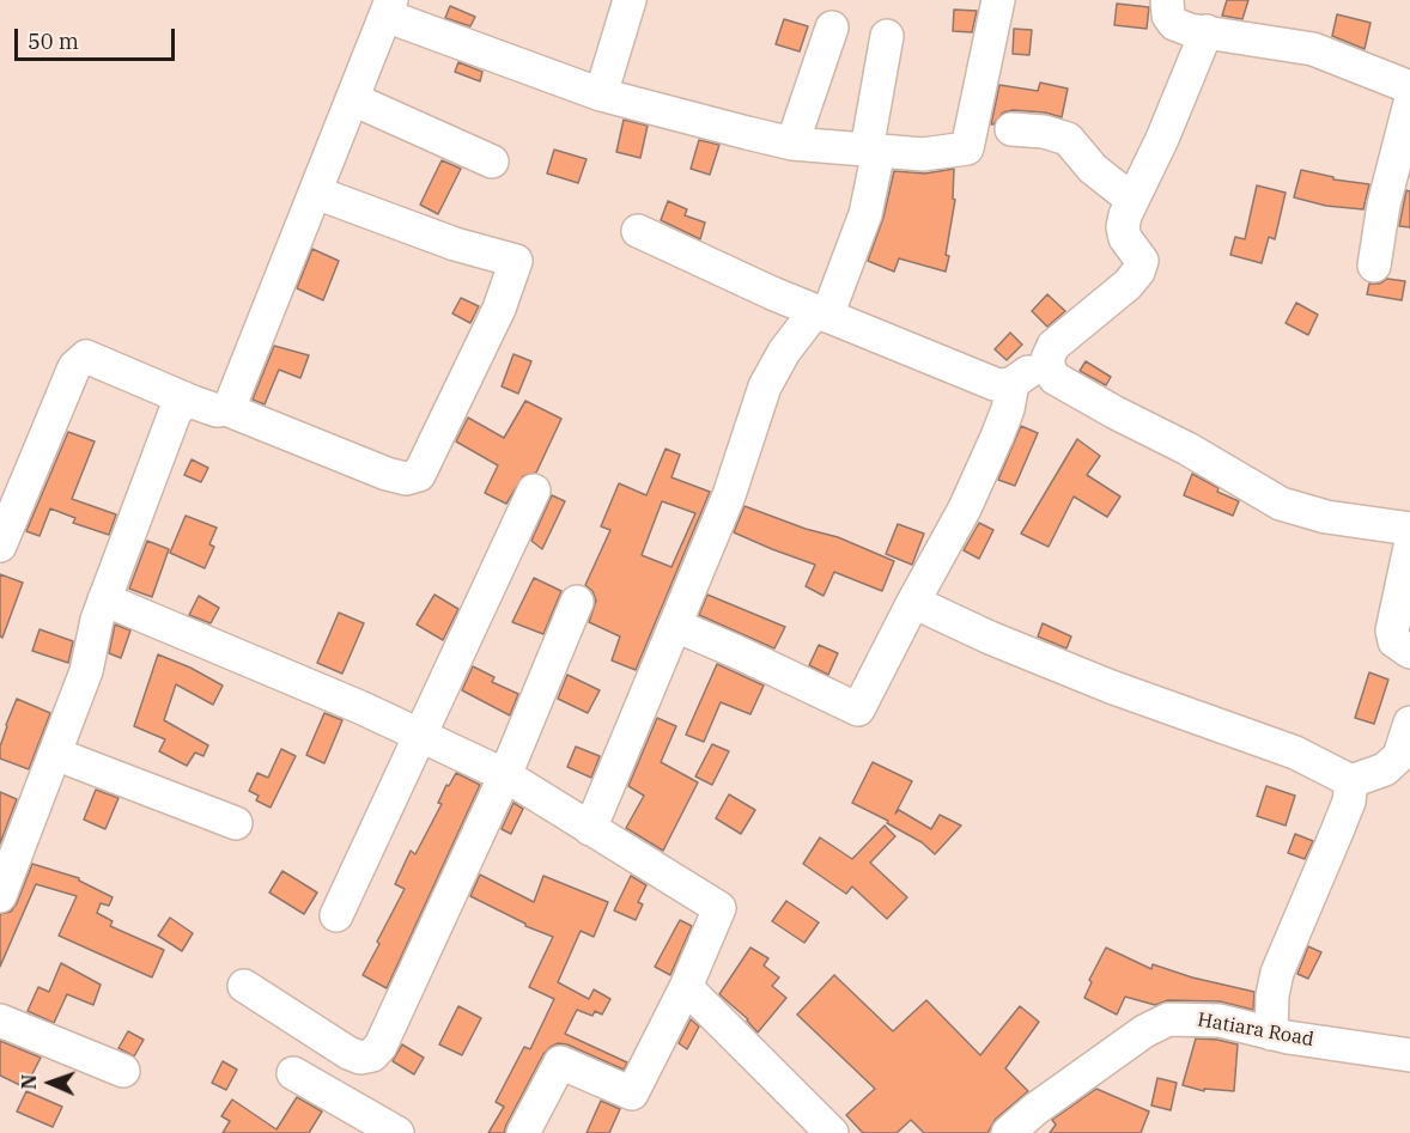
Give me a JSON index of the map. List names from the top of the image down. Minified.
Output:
{"streets":{"street":["Hatiara Road"]},"scale_bar":"50 m","north":"left"}
